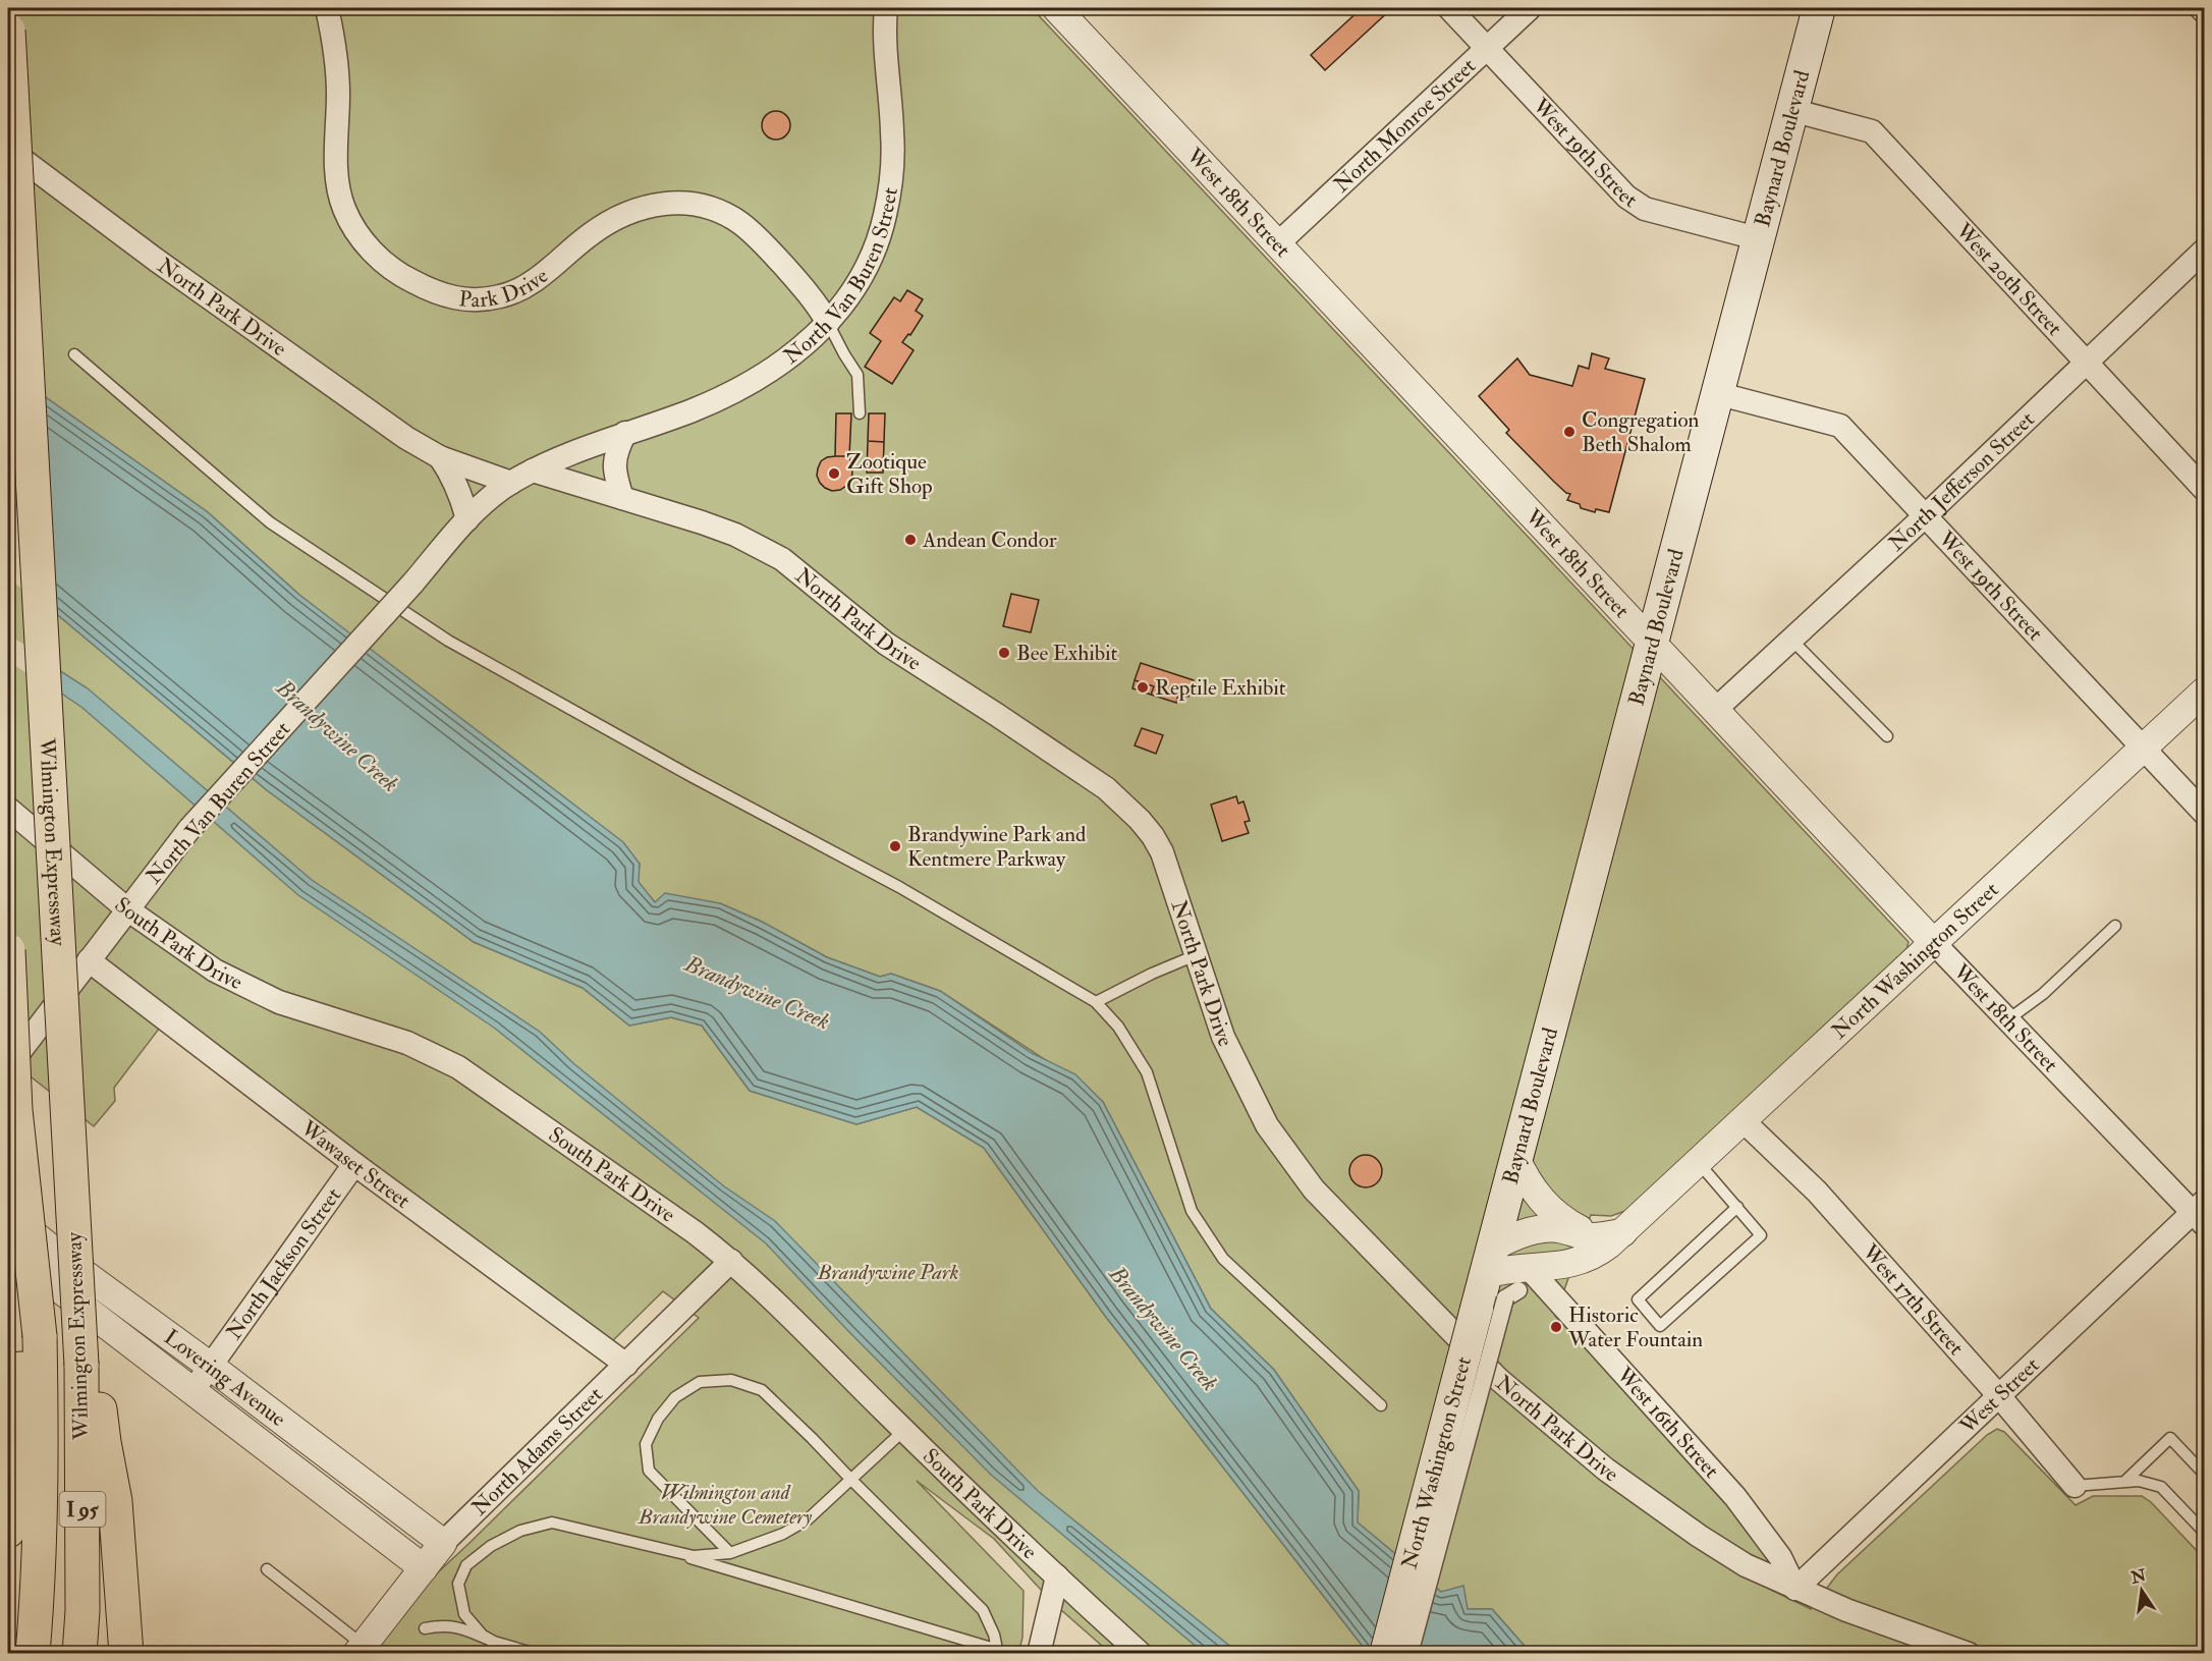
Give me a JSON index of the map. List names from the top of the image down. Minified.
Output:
{"streets":{"highway":["Wilmington Expressway","I 95"],"main road":["Baynard Boulevard","North Washington Street"],"street":["North Monroe Street","West 19th Street","West 18th Street","North Van Buren Street","West 20th Street","Park Drive","North Park Drive","North Jefferson Street","South Park Drive","Wawaset Street","North Jackson Street","West 17th Street","Lovering Avenue","West Street","West 16th Street","North Adams Street"]},"crossings":[["North Monroe Street","West 19th Street"],["North Monroe Street","West 18th Street"],["Baynard Boulevard","West 19th Street"],["Baynard Boulevard","West 18th Street"],["Baynard Boulevard","West 20th Street"],["Baynard Boulevard","North Washington Street"],["Baynard Boulevard","West 16th Street"],["West 19th Street","North Jefferson Street"],["West 19th Street","North Washington Street"],["West 18th Street","North Jefferson Street"],["West 18th Street","North Washington Street"],["West 18th Street","West Street"],["North Van Buren Street","Park Drive"],["North Van Buren Street","North Park Drive"],["North Van Buren Street","South Park Drive"],["North Van Buren Street","Wawaset Street"],["West 20th Street","North Jefferson Street"],["North Park Drive","West Street"],["North Park Drive","West 16th Street"],["South Park Drive","North Adams Street"],["North Washington Street","West 17th Street"],["North Washington Street","West 16th Street"],["Wawaset Street","North Jackson Street"],["Wawaset Street","North Adams Street"],["North Jackson Street","Lovering Avenue"],["West 17th Street","West Street"],["Lovering Avenue","North Adams Street"],["West Street","West 16th Street"]],"water":["Brandywine Creek"],"parks":["Brandywine Park","Wilmington and Brandywine Cemetery"],"places":["Congregation Beth Shalom","Zootique Gift Shop","Andean Condor","Bee Exhibit","Reptile Exhibit","Brandywine Park and Kentmere Parkway","Historic Water Fountain"],"north":"top"}
